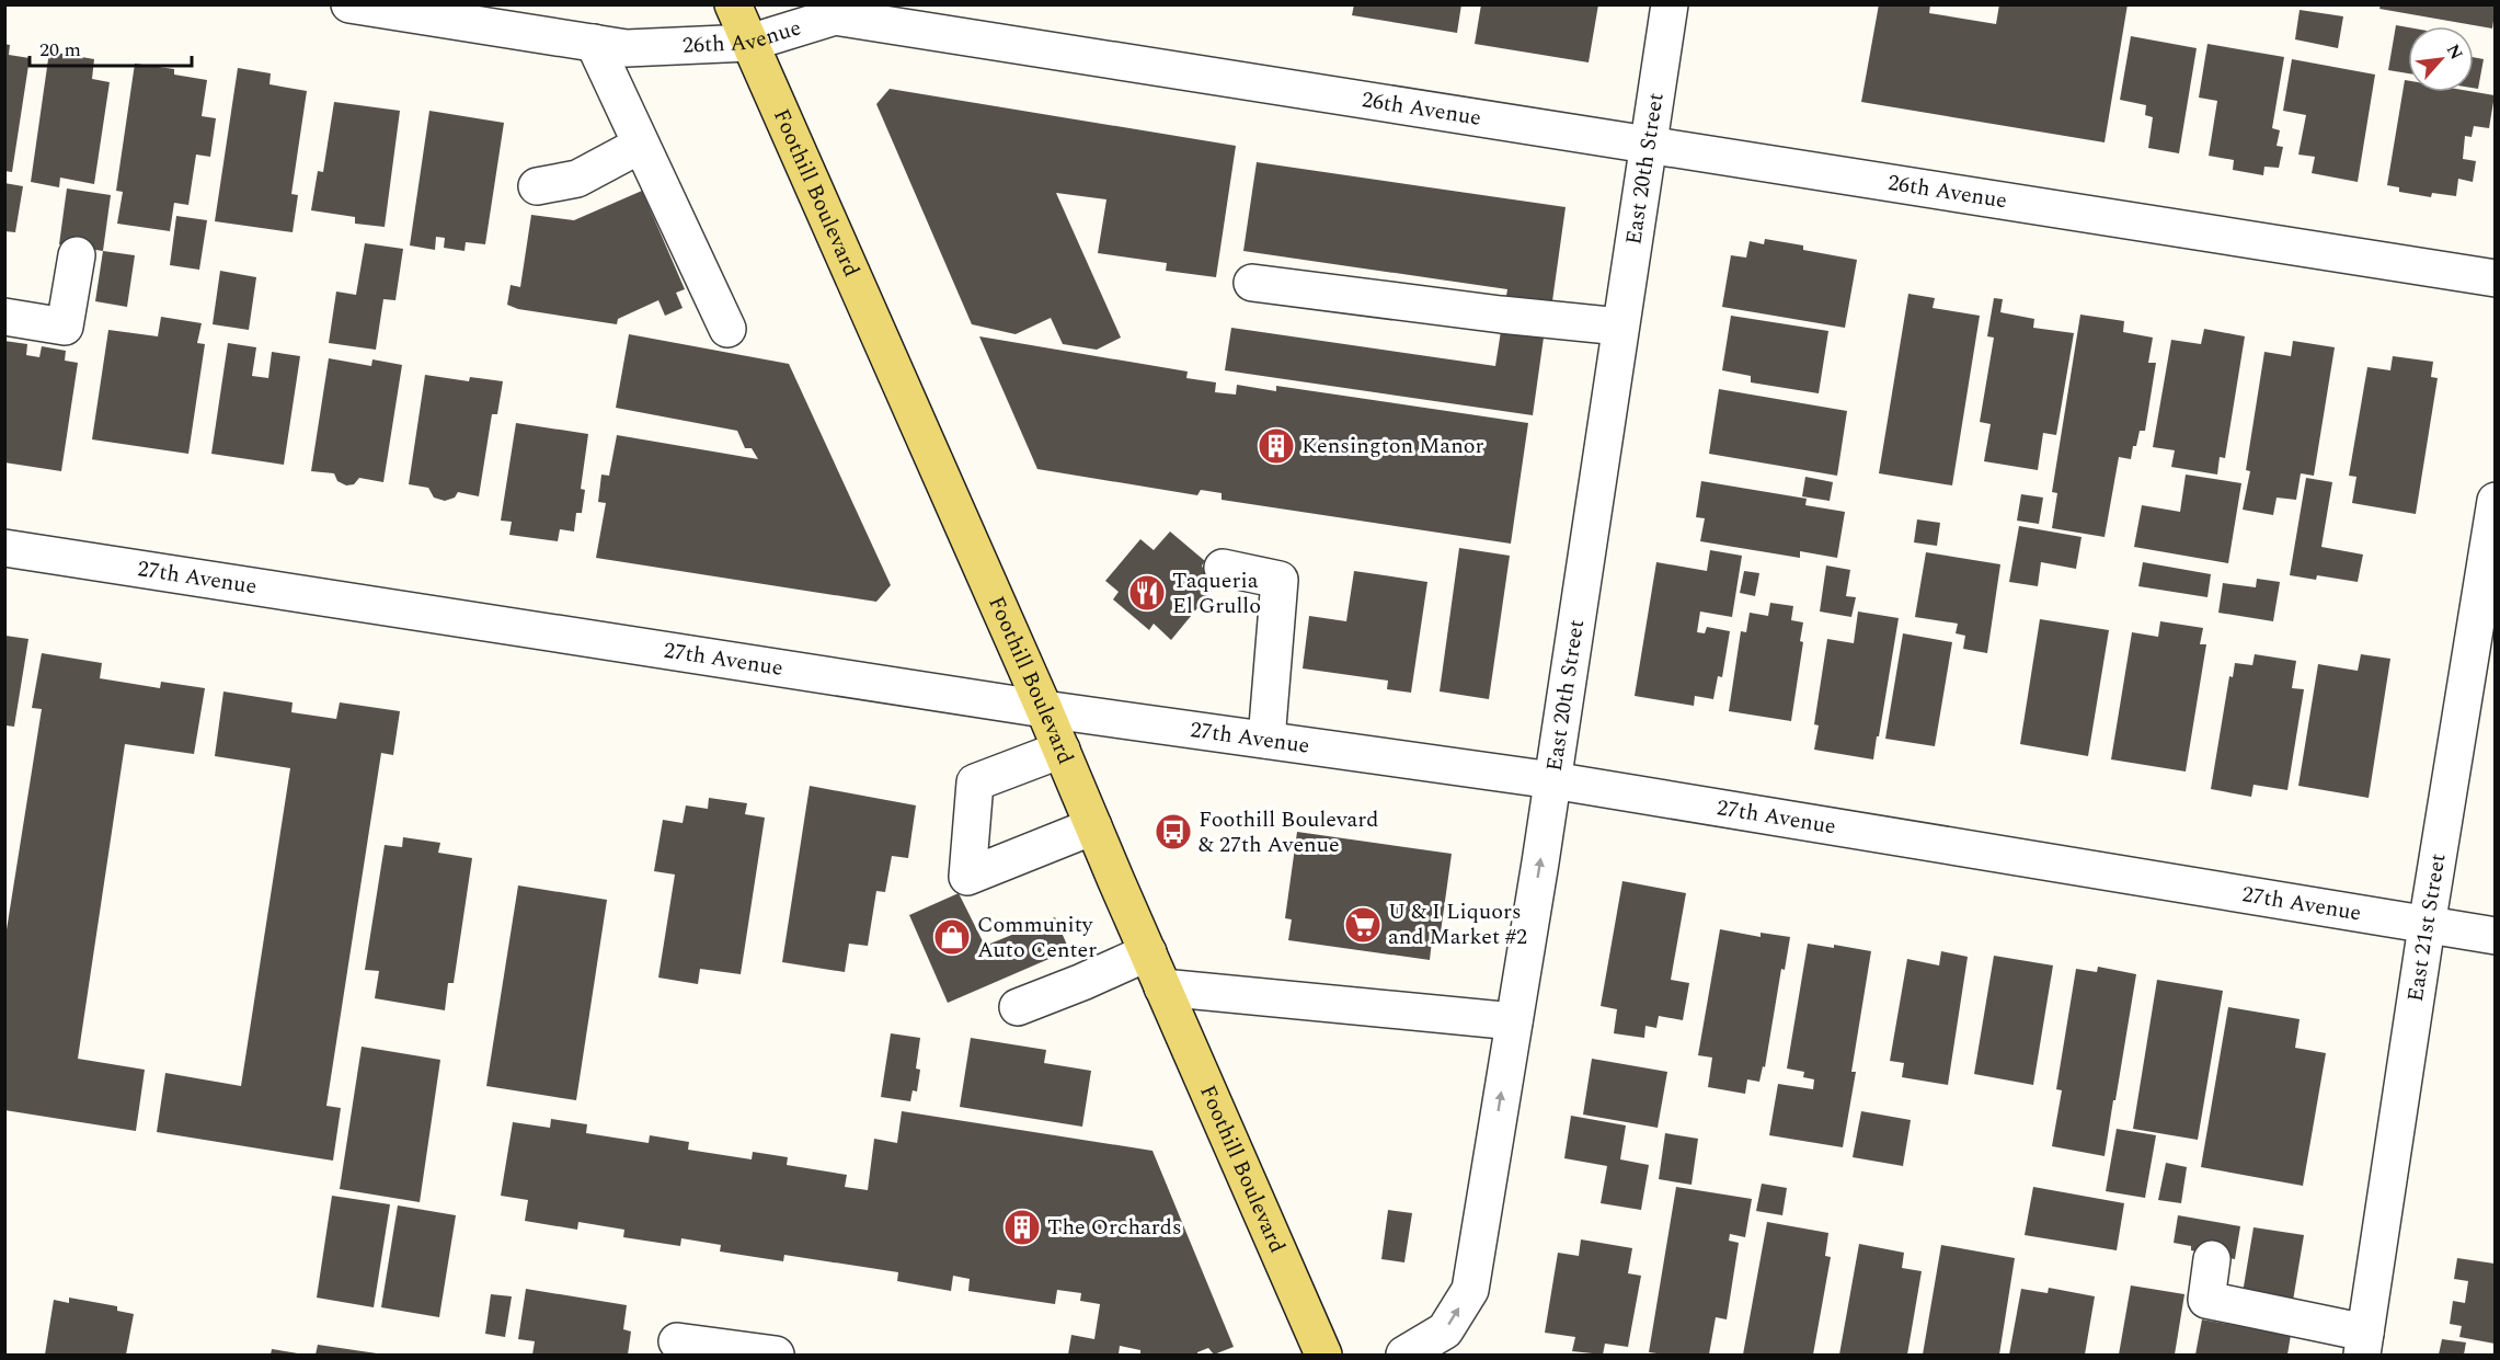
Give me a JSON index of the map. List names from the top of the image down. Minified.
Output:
{"streets":{"main road":["Foothill Boulevard"],"street":["26th Avenue","East 20th Street","27th Avenue","East 21st Street"]},"crossings":[["26th Avenue","East 20th Street"],["26th Avenue","Foothill Boulevard"],["East 20th Street","27th Avenue"],["Foothill Boulevard","27th Avenue"],["27th Avenue","East 21st Street"]],"one_way":["East 20th Street"],"places":{"building":["Kensington Manor","The Orchards"],"restaurant":["Taqueria El Grullo"],"bus stop":["Foothill Boulevard & 27th Avenue"],"supermarket":["U & I Liquors and Market #2"],"shop":["Community Auto Center"]},"scale_bar":"20 m","north":"top right"}
